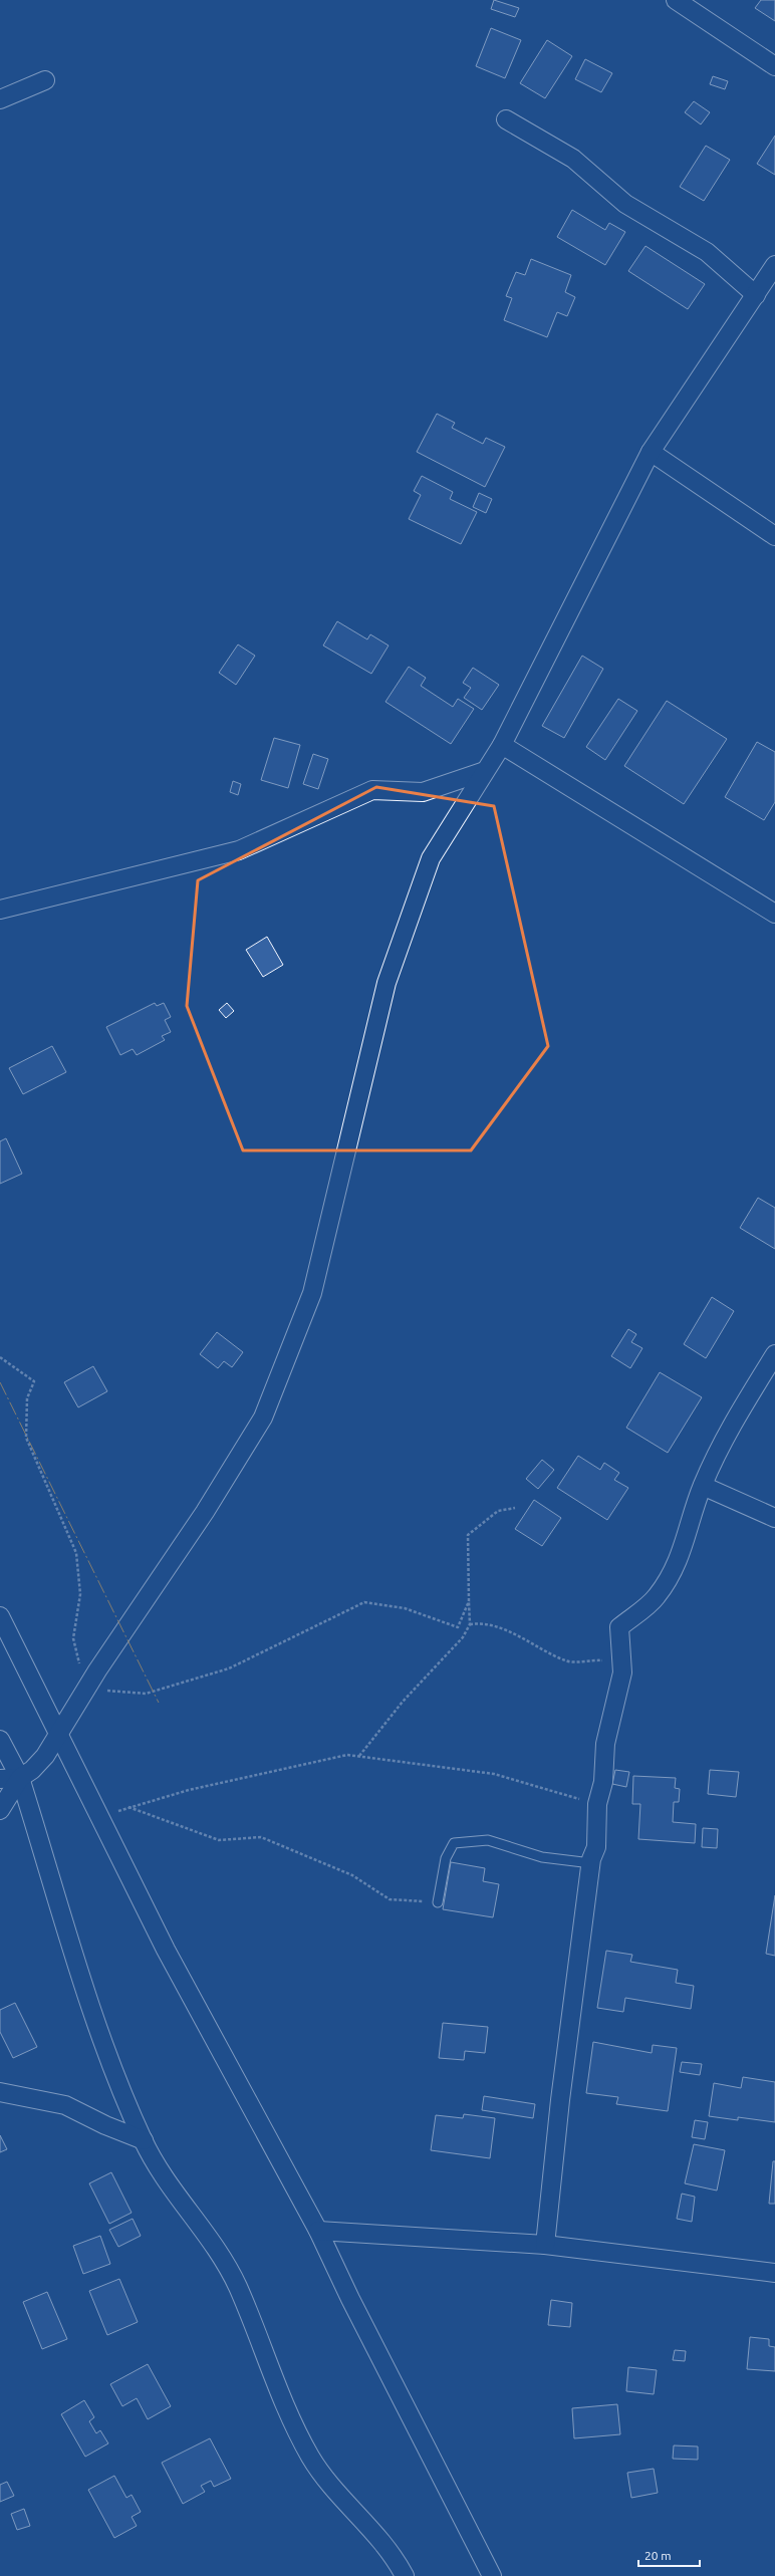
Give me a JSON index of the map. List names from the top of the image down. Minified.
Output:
{"scale_bar":"20 m"}
